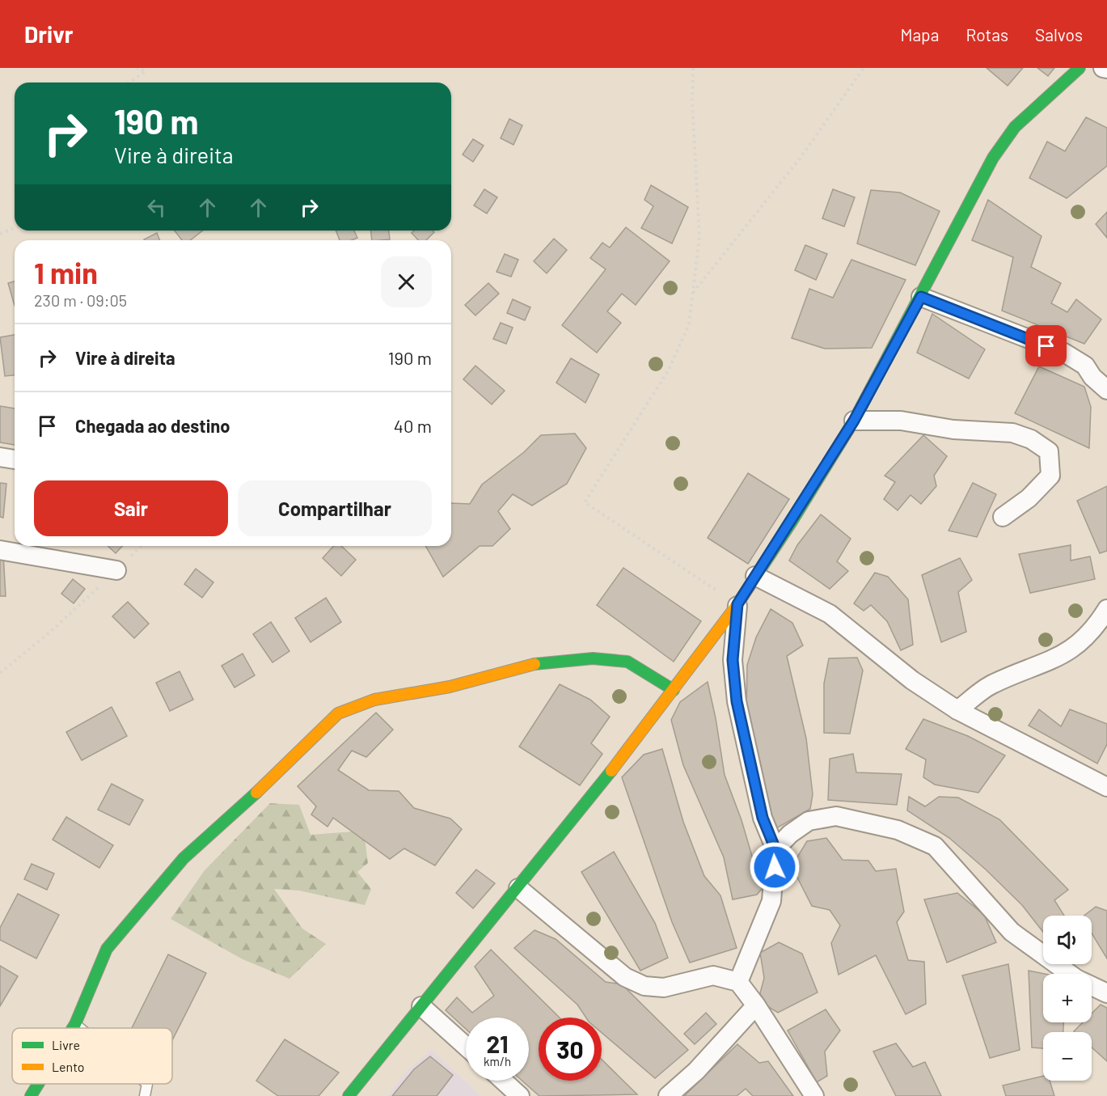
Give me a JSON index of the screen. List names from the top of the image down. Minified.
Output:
{"legend":["Livre","Lento"],"page":{"header":"Drivr","nav":["Mapa","Rotas","Salvos"],"turn":["190 m","Vire à direita"],"heading":["1 min","230 m · 09:05"],"list":[{"name":"Vire à direita","value":"190 m"},{"name":"Chegada ao destino","value":"40 m"}],"buttons":["Sair","Compartilhar"],"map_buttons":["+","−"],"speed":"21 km/h","limit":"30"}}
